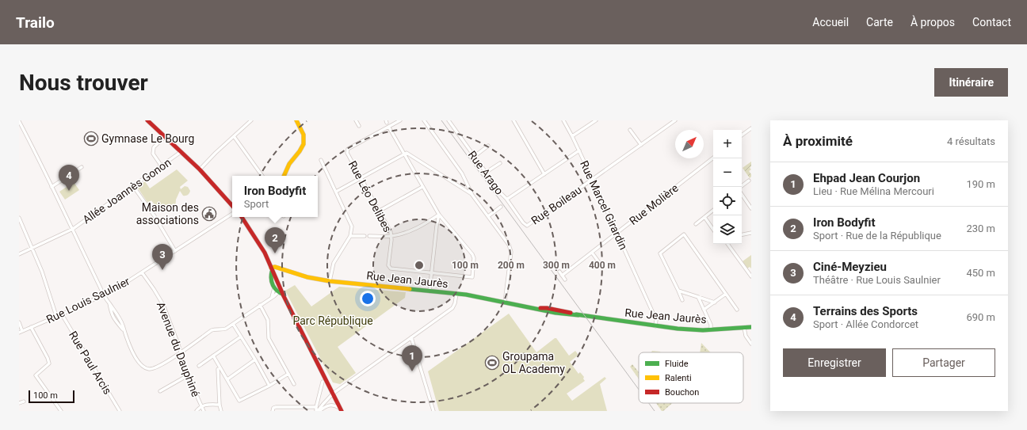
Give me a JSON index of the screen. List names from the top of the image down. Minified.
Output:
{"streets":{"main road":["Rue Jean Jaurès"],"street":["Rue Arago","Allée Joannès Gonon","Rue Léo Delibes","Rue Molière","Rue Boileau","Rue Marcel Girardin","Rue Louis Saulnier","Avenue du Dauphiné","Rue Paul Arcis"]},"crossings":[["Rue Arago","Rue Boileau"],["Rue Arago","Rue Marcel Girardin"],["Rue Molière","Rue Marcel Girardin"],["Rue Boileau","Rue Marcel Girardin"],["Rue Marcel Girardin","Rue Jean Jaurès"],["Rue Louis Saulnier","Avenue du Dauphiné"],["Rue Louis Saulnier","Rue Paul Arcis"]],"parks":["Parc République"],"places":{"sports":["Gymnase Le Bourg","Groupama OL Academy"],"public building":["Maison des associations"]},"legend":["Fluide","Ralenti","Bouchon"],"scale_bar":"100 m","north":"top right","page":{"header":"Trailo","nav":["Accueil","Carte","À propos","Contact"],"buttons":["Itinéraire",["Enregistrer","Partager"]],"title":"Nous trouver","heading":["À proximité","4 résultats"],"map_buttons":["+","−"],"list":[{"mark":"1","name":"Ehpad Jean Courjon","note":"Lieu · Rue Mélina Mercouri","value":"190 m"},{"mark":"2","name":"Iron Bodyfit","note":"Sport · Rue de la République","value":"230 m"},{"mark":"3","name":"Ciné-Meyzieu","note":"Théâtre · Rue Louis Saulnier","value":"450 m"},{"mark":"4","name":"Terrains des Sports","note":"Sport · Allée Condorcet","value":"690 m"}],"pins":["4","2","3","1"],"popup":["Iron Bodyfit","Sport"],"scale":"100 m"},"rings":["100 m","200 m","300 m","400 m"]}
